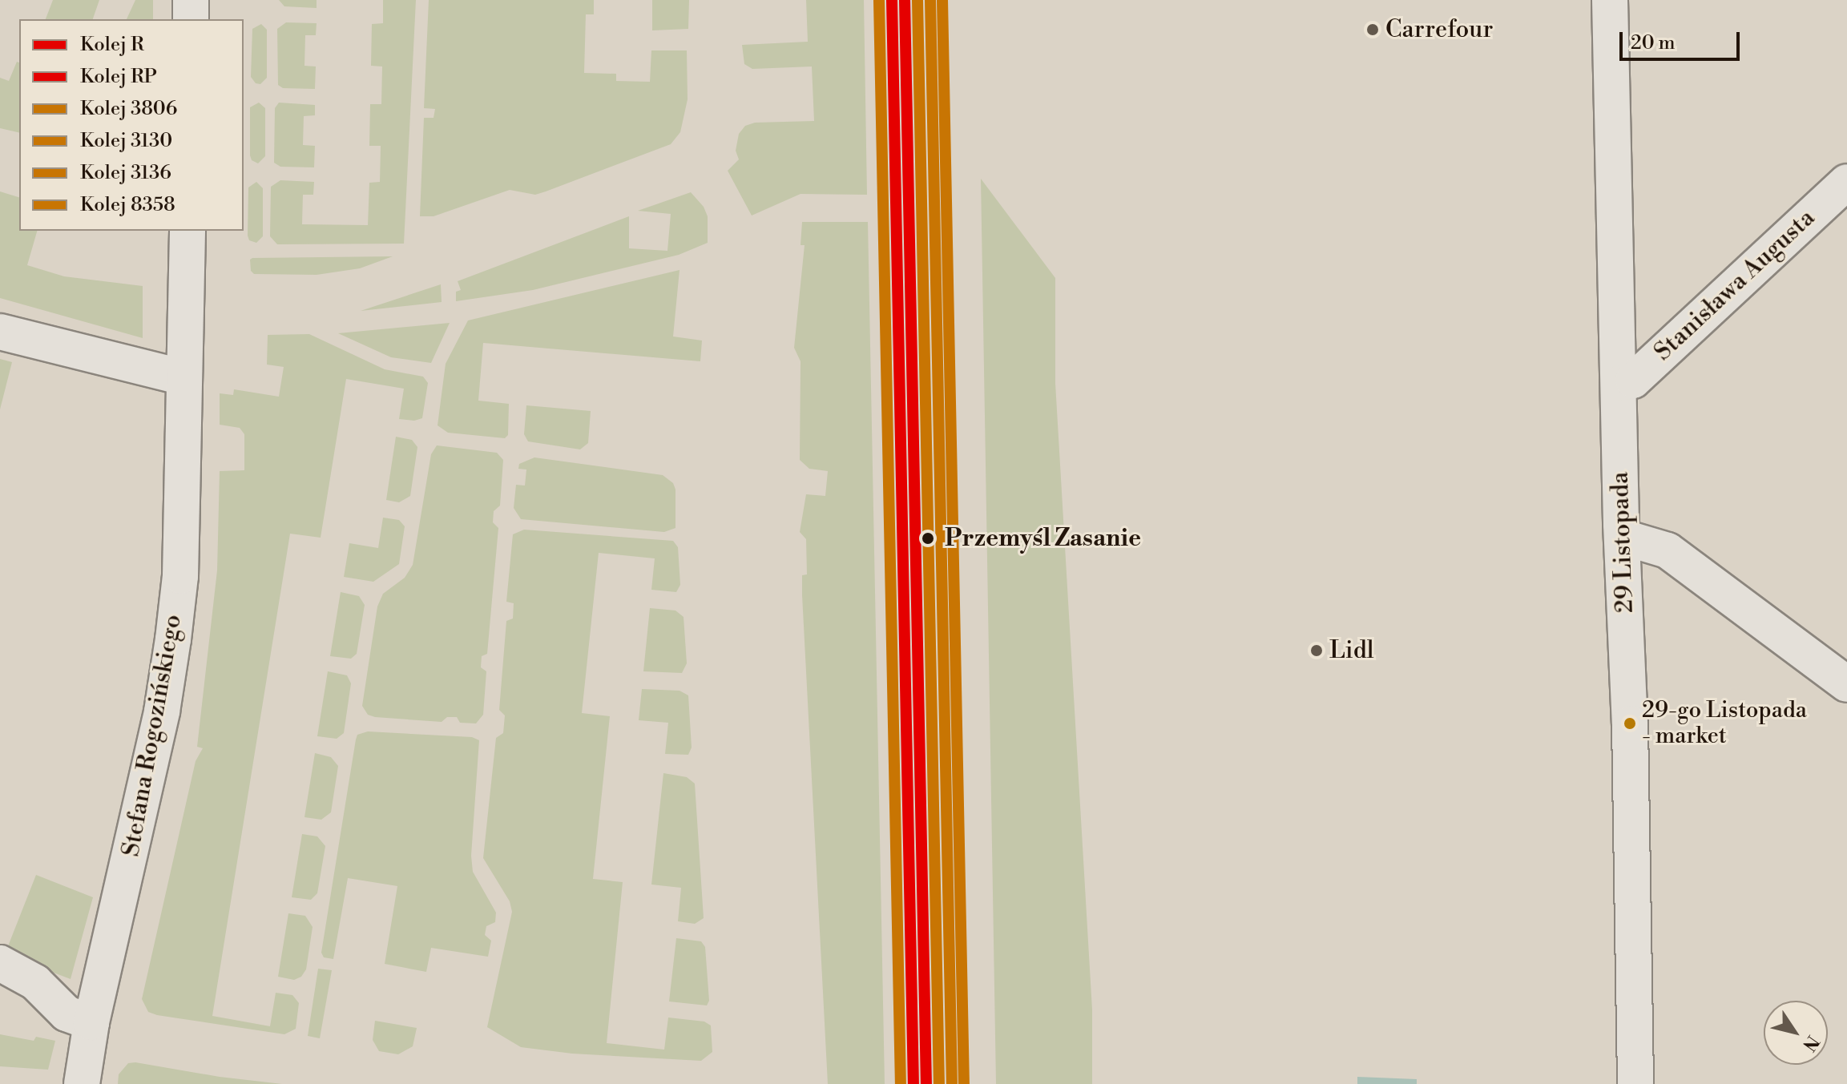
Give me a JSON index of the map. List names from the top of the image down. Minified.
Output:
{"streets":{"street":["Stanisława Augusta","29 Listopada","Stefana Rogozińskiego"]},"crossings":[["Stanisława Augusta","29 Listopada"]],"places":["Carrefour","Przemyśl Zasanie","Lidl","29-go Listopada - market"],"lines":["rail line R","rail line RP","rail line 3806","rail line 3136","rail line 8358","rail line 3130"],"legend":["Kolej R","Kolej RP","Kolej 3806","Kolej 3130","Kolej 3136","Kolej 8358"],"scale_bar":"20 m","north":"bottom right"}
